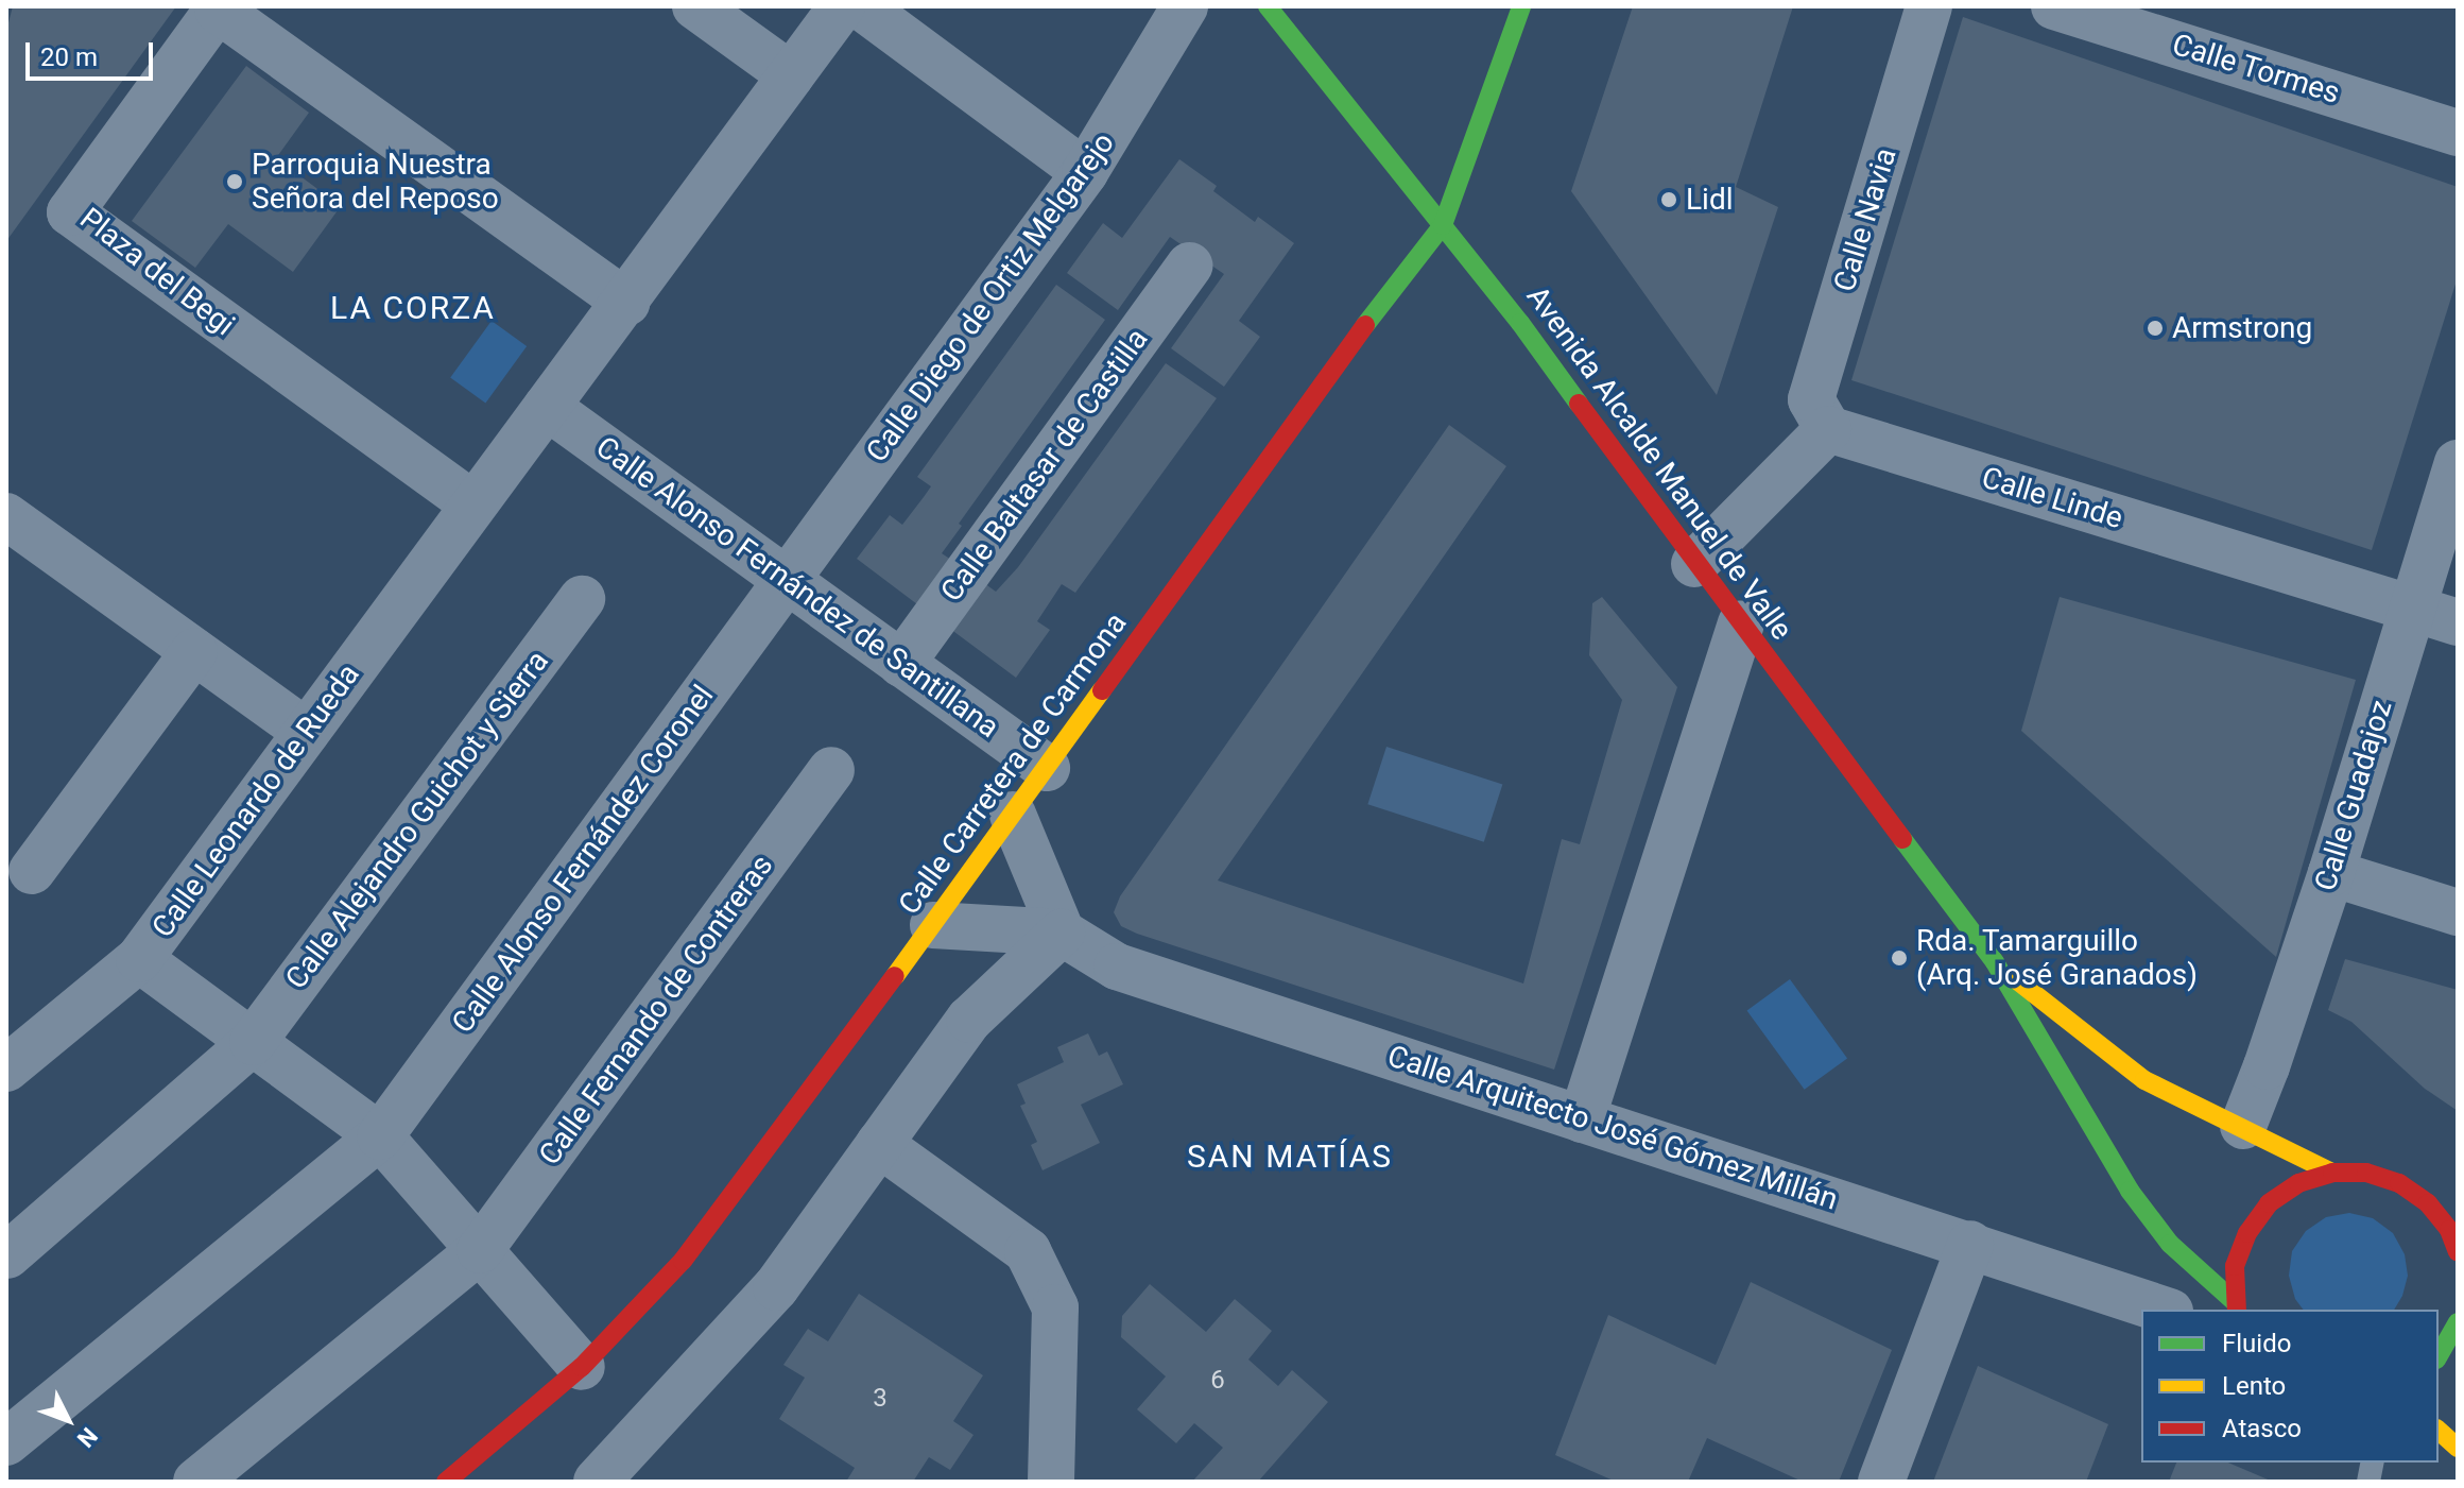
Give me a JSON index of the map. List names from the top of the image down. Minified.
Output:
{"streets":{"main road":["Avenida Alcalde Manuel de Valle","Calle Carretera de Carmona"],"street":["Calle Tormes","Calle Navia","Plaza del Begi","Calle Diego de Ortiz Melgarejo","Calle Baltasar de Castilla","Calle Linde","Calle Alonso Fernández de Santillana","Calle Guadajoz","Calle Leonardo de Rueda","Calle Alejandro Guichot y Sierra","Calle Alonso Fernández Coronel","Calle Fernando de Contreras","Calle Arquitecto José Gómez Millán"]},"crossings":[["Calle Navia","Calle Linde"],["Plaza del Begi","Calle Leonardo de Rueda"],["Calle Diego de Ortiz Melgarejo","Calle Alonso Fernández de Santillana"],["Calle Diego de Ortiz Melgarejo","Calle Alonso Fernández Coronel"],["Avenida Alcalde Manuel de Valle","Calle Carretera de Carmona"],["Avenida Alcalde Manuel de Valle","Calle Guadajoz"],["Calle Baltasar de Castilla","Calle Alonso Fernández de Santillana"],["Calle Linde","Calle Guadajoz"],["Calle Alonso Fernández de Santillana","Calle Carretera de Carmona"],["Calle Alonso Fernández de Santillana","Calle Alonso Fernández Coronel"]],"districts":["LA CORZA","SAN MATÍAS"],"places":["Parroquia Nuestra Señora del Reposo","Lidl","Armstrong","Rda. Tamarguillo (Arq. José Granados)"],"house_numbers":["6","3"],"legend":["Fluido","Lento","Atasco"],"scale_bar":"20 m","north":"bottom right"}
